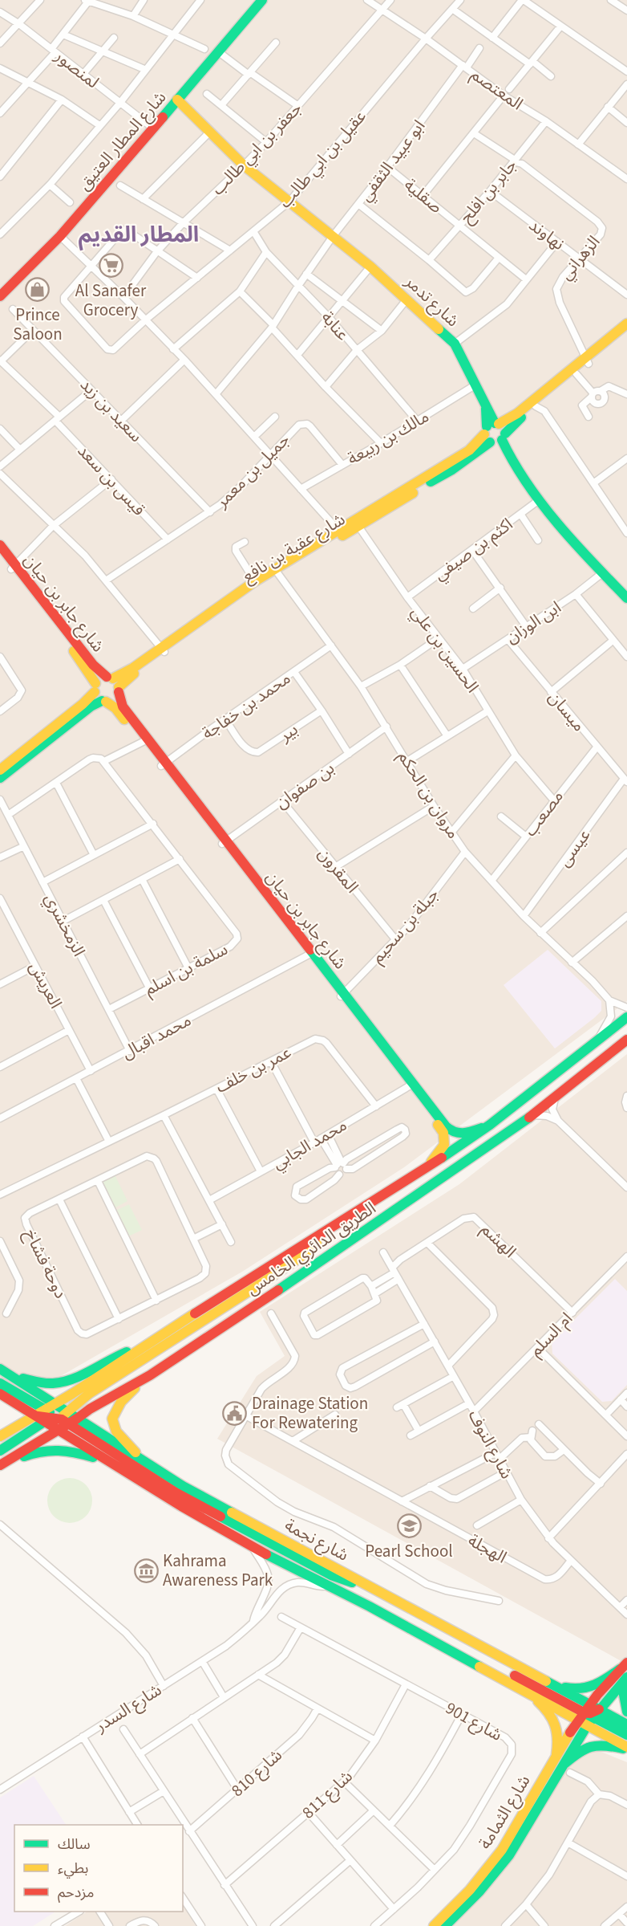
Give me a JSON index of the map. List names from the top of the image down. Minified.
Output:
{"streets":{"main road":["شارع المطار العتيق","شارع تدمر","شارع عقبة بن نافع","شارع جابر بن حيان","الطريق الدائري الخامس","شارع نجمة","شارع الثمامة"],"street":["لمنصور","المعتصم","جعفر بن ابي طالب","عقيل بن ابي طالب","ابو عبيد الثقفي","جابر بن افلح","صقلية","نهاوند","الزهراني","عنابة","سعيد بن زيد","مالك بن ربيعة","جميل بن معمر","قيس بن سعد","اكثم بن صيفي","ابن الوزان","الحسين بن علي","محمد بن خفاجة","ميسان","بير","بن صفوان","مروان بن الحكم","مصعب","عيسى","المقرون","الزمخشري","جبلة بن سحيم","سلمة بن اسلم","العريش","محمد اقبال","عمر بن خلف","محمد الجابي","الهشم","دوحة فشاخ","ام السلم","شارع النوف","الهجلة","شارع السدر","شارع 901","شارع 810","شارع 811"]},"crossings":[["لمنصور","شارع المطار العتيق"],["المعتصم","جعفر بن ابي طالب"],["المعتصم","عقيل بن ابي طالب"],["المعتصم","ابو عبيد الثقفي"],["المعتصم","جابر بن افلح"],["شارع المطار العتيق","شارع تدمر"],["جعفر بن ابي طالب","شارع تدمر"],["عقيل بن ابي طالب","شارع تدمر"],["عقيل بن ابي طالب","عنابة"],["ابو عبيد الثقفي","صقلية"],["ابو عبيد الثقفي","شارع تدمر"],["جابر بن افلح","صقلية"],["جابر بن افلح","نهاوند"],["جابر بن افلح","الزهراني"],["نهاوند","الزهراني"],["الزهراني","شارع عقبة بن نافع"],["شارع تدمر","مالك بن ربيعة"],["شارع تدمر","شارع عقبة بن نافع"],["شارع تدمر","اكثم بن صيفي"],["شارع تدمر","ابن الوزان"],["عنابة","مالك بن ربيعة"],["سعيد بن زيد","جميل بن معمر"],["سعيد بن زيد","قيس بن سعد"],["مالك بن ربيعة","جميل بن معمر"],["جميل بن معمر","قيس بن سعد"],["شارع عقبة بن نافع","شارع جابر بن حيان"],["شارع عقبة بن نافع","الحسين بن علي"],["شارع عقبة بن نافع","مروان بن الحكم"],["اكثم بن صيفي","الحسين بن علي"],["شارع جابر بن حيان","محمد بن خفاجة"],["شارع جابر بن حيان","بن صفوان"],["شارع جابر بن حيان","جبلة بن سحيم"],["شارع جابر بن حيان","محمد اقبال"],["شارع جابر بن حيان","محمد الجابي"],["شارع جابر بن حيان","الطريق الدائري الخامس"],["ابن الوزان","الحسين بن علي"],["ابن الوزان","ميسان"],["الحسين بن علي","مصعب"],["محمد بن خفاجة","بير"],["محمد بن خفاجة","مروان بن الحكم"],["ميسان","مصعب"],["ميسان","عيسى"],["بن صفوان","مروان بن الحكم"],["بن صفوان","المقرون"],["مروان بن الحكم","مصعب"],["مروان بن الحكم","عيسى"],["مروان بن الحكم","جبلة بن سحيم"],["المقرون","جبلة بن سحيم"],["الزمخشري","سلمة بن اسلم"],["الزمخشري","محمد اقبال"],["العريش","محمد اقبال"],["عمر بن خلف","محمد الجابي"],["الهشم","ام السلم"],["الهشم","شارع النوف"],["الطريق الدائري الخامس","شارع نجمة"],["ام السلم","شارع النوف"],["شارع النوف","الهجلة"],["شارع نجمة","شارع السدر"],["شارع نجمة","شارع الثمامة"],["شارع 901","شارع 811"]],"districts":["المطار القديم"],"places":{"supermarket":["Al Sanafer Grocery"],"shop":["Prince Saloon"],"public building":["Drainage Station For Rewatering"],"school or university":["Pearl School"],"museum":["Kahrama Awareness Park"]},"legend":["سالك","بطيء","مزدحم"]}
